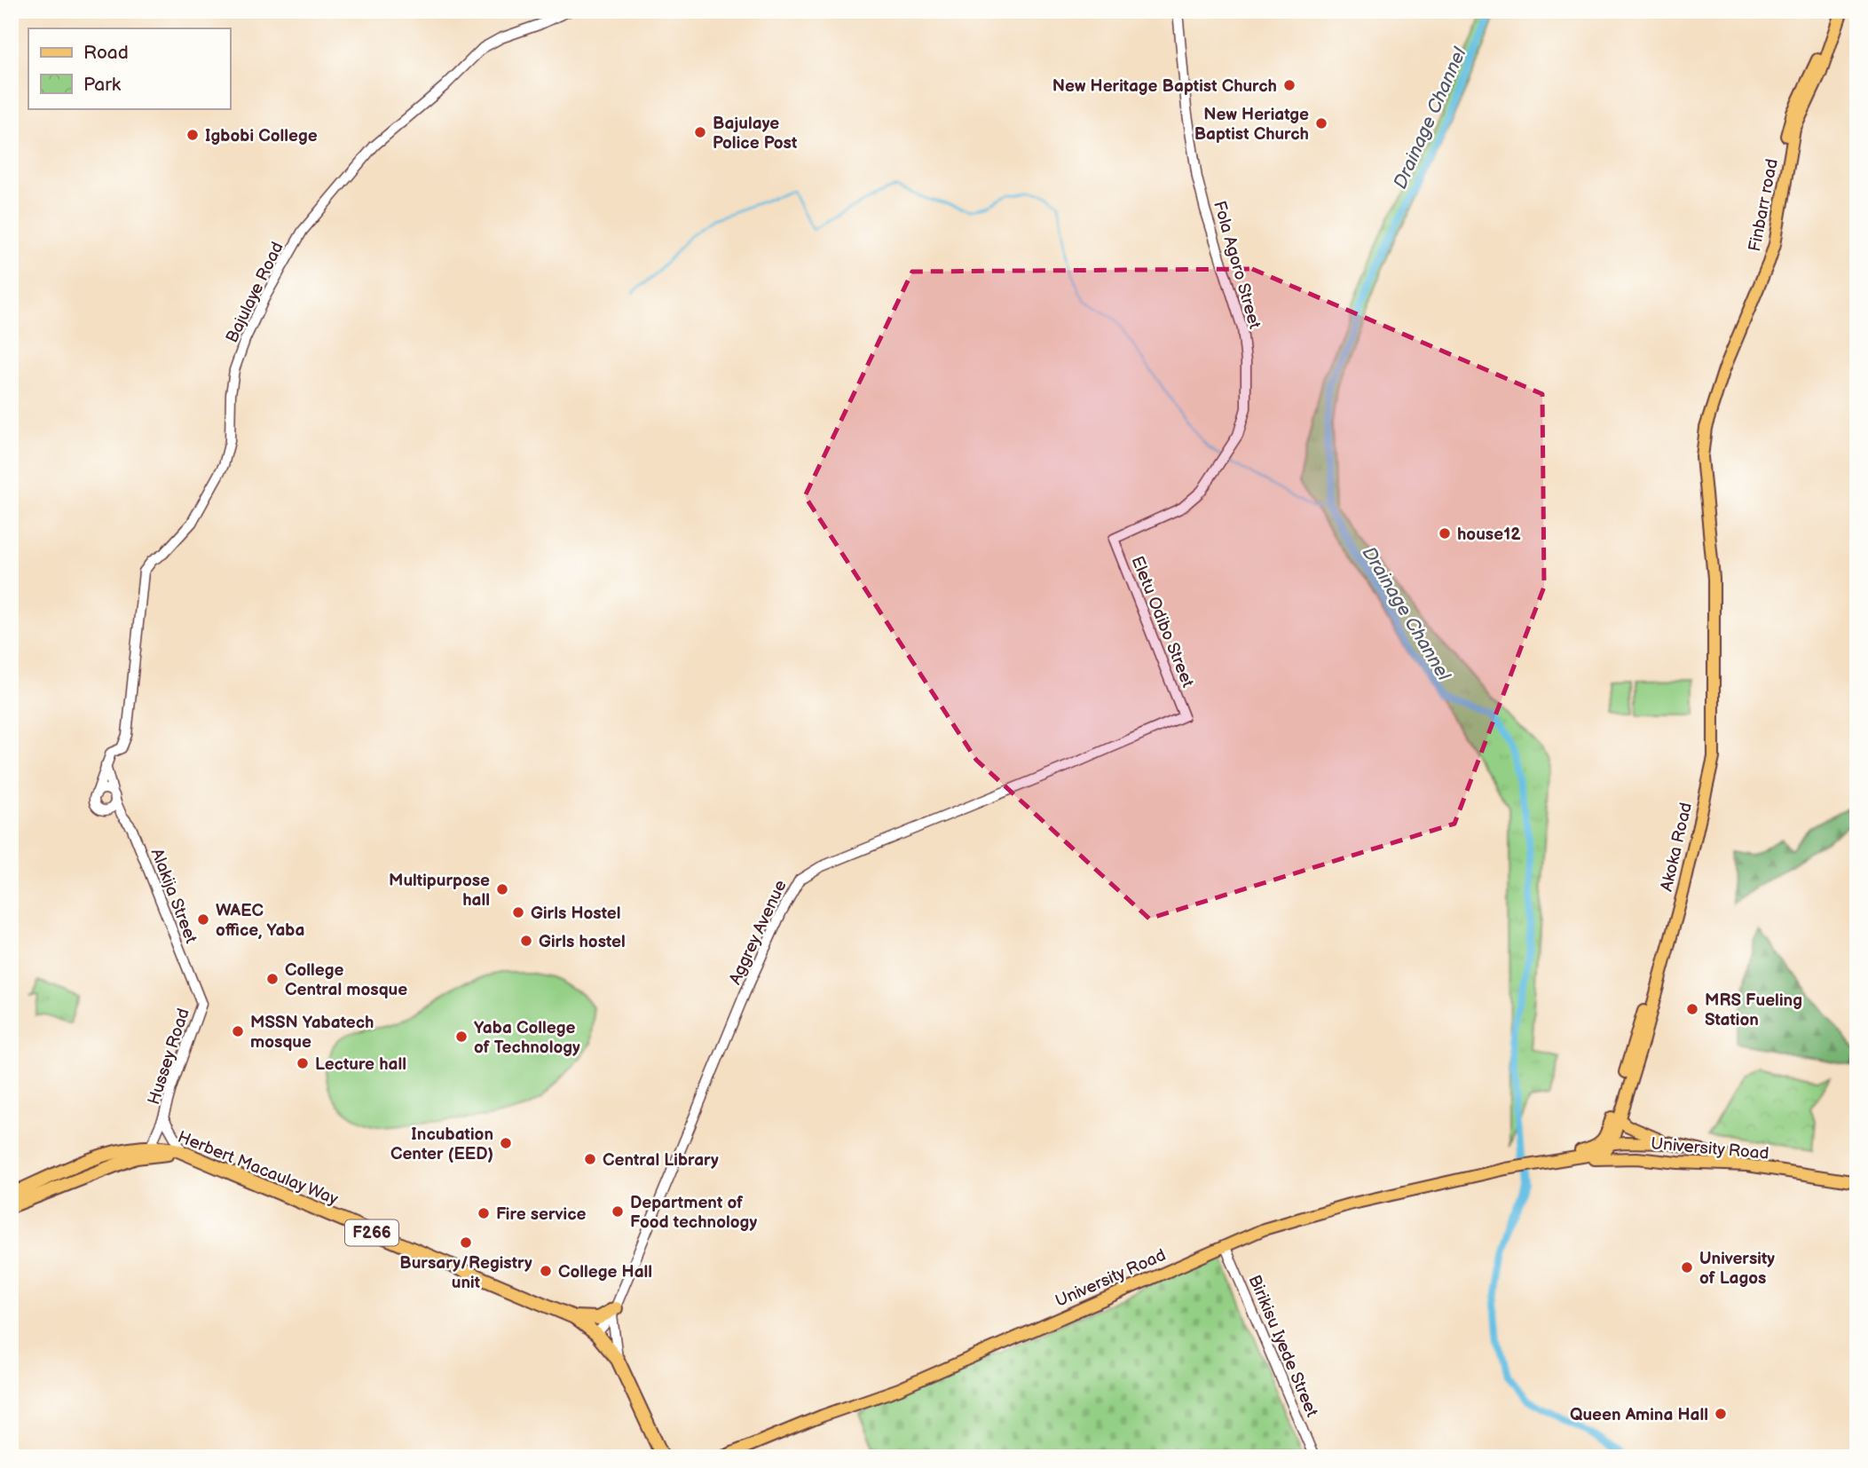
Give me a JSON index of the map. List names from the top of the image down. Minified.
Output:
{"streets":{"highway":["Herbert Macaulay Way","F266"],"main road":["Finbarr road","Akoka Road","University Road"],"street":["Fola Agoro Street","Bajulaye Road","Eletu Odibo Street","Alakija Street","Aggrey Avenue","Hussey Road","Birikisu Iyede Street"]},"crossings":[["Finbarr road","Akoka Road"],["Fola Agoro Street","Eletu Odibo Street"],["Bajulaye Road","Alakija Street"],["Eletu Odibo Street","Aggrey Avenue"],["Akoka Road","University Road"],["Alakija Street","Hussey Road"],["Hussey Road","Herbert Macaulay Way"],["University Road","Birikisu Iyede Street"]],"water":["Drainage Channel"],"places":["New Heritage Baptist Church","New Heriatge Baptist Church","Bajulaye Police Post","Igbobi College","house12","Multipurpose hall","Girls Hostel","WAEC office, Yaba","Girls hostel","College Central mosque","MRS Fueling Station","MSSN Yabatech mosque","Yaba College of Technology","Lecture hall","Incubation Center (EED)","Central Library","Department of Food technology","Fire service","Bursary/Registry unit","University of Lagos","College Hall","Queen Amina Hall"],"legend":["Road","Park"]}
